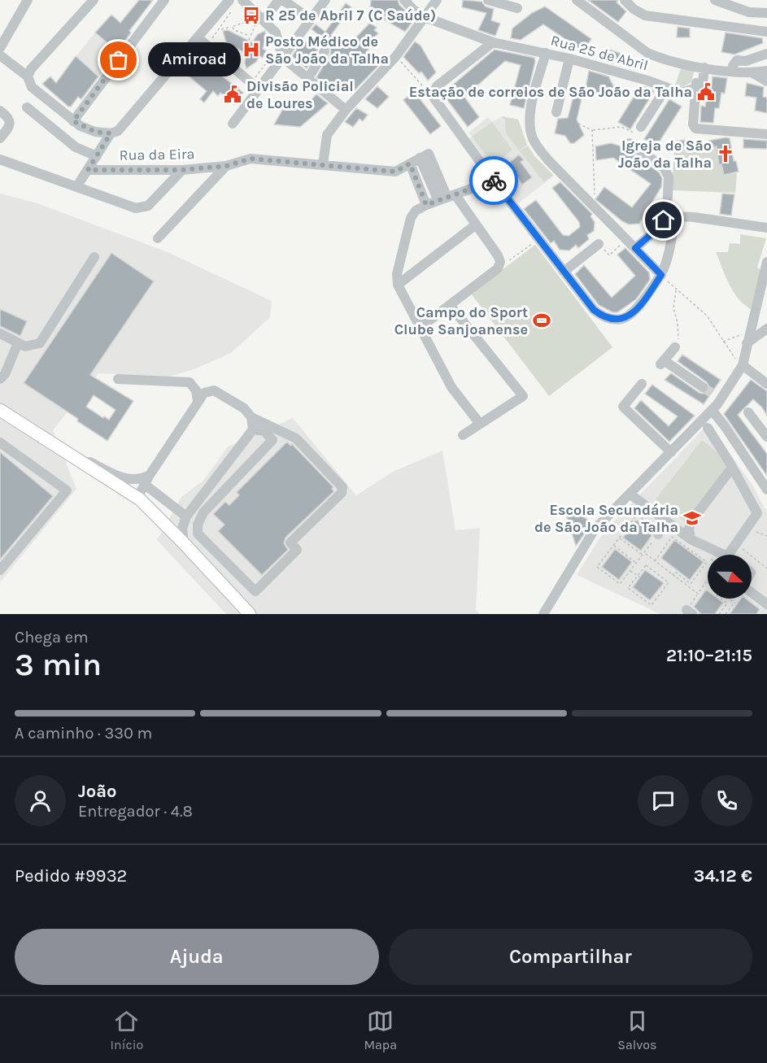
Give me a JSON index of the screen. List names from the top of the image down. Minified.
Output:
{"streets":{"street":["Rua 25 de Abril","Rua da Eira"]},"places":{"bus stop":["R 25 de Abril 7 (C Saúde)"],"hospital":["Posto Médico de São João da Talha"],"other":["Amiroad"],"public building":["Estação de correios de São João da Talha","Divisão Policial de Loures"],"church":["Igreja de São João da Talha"],"sports":["Campo do Sport Clube Sanjoanense"],"school or university":["Escola Secundária de São João da Talha"]},"north":"right","page":{"bubble":"Amiroad","heading":["3 min","Chega em","21:10–21:15"],"panel":["João","Entregador · 4.8","Pedido #9932","34.12 €"],"bar":"A caminho · 330 m","buttons":["Ajuda","Compartilhar"],"tabs":["Início","Mapa","Salvos"]}}
